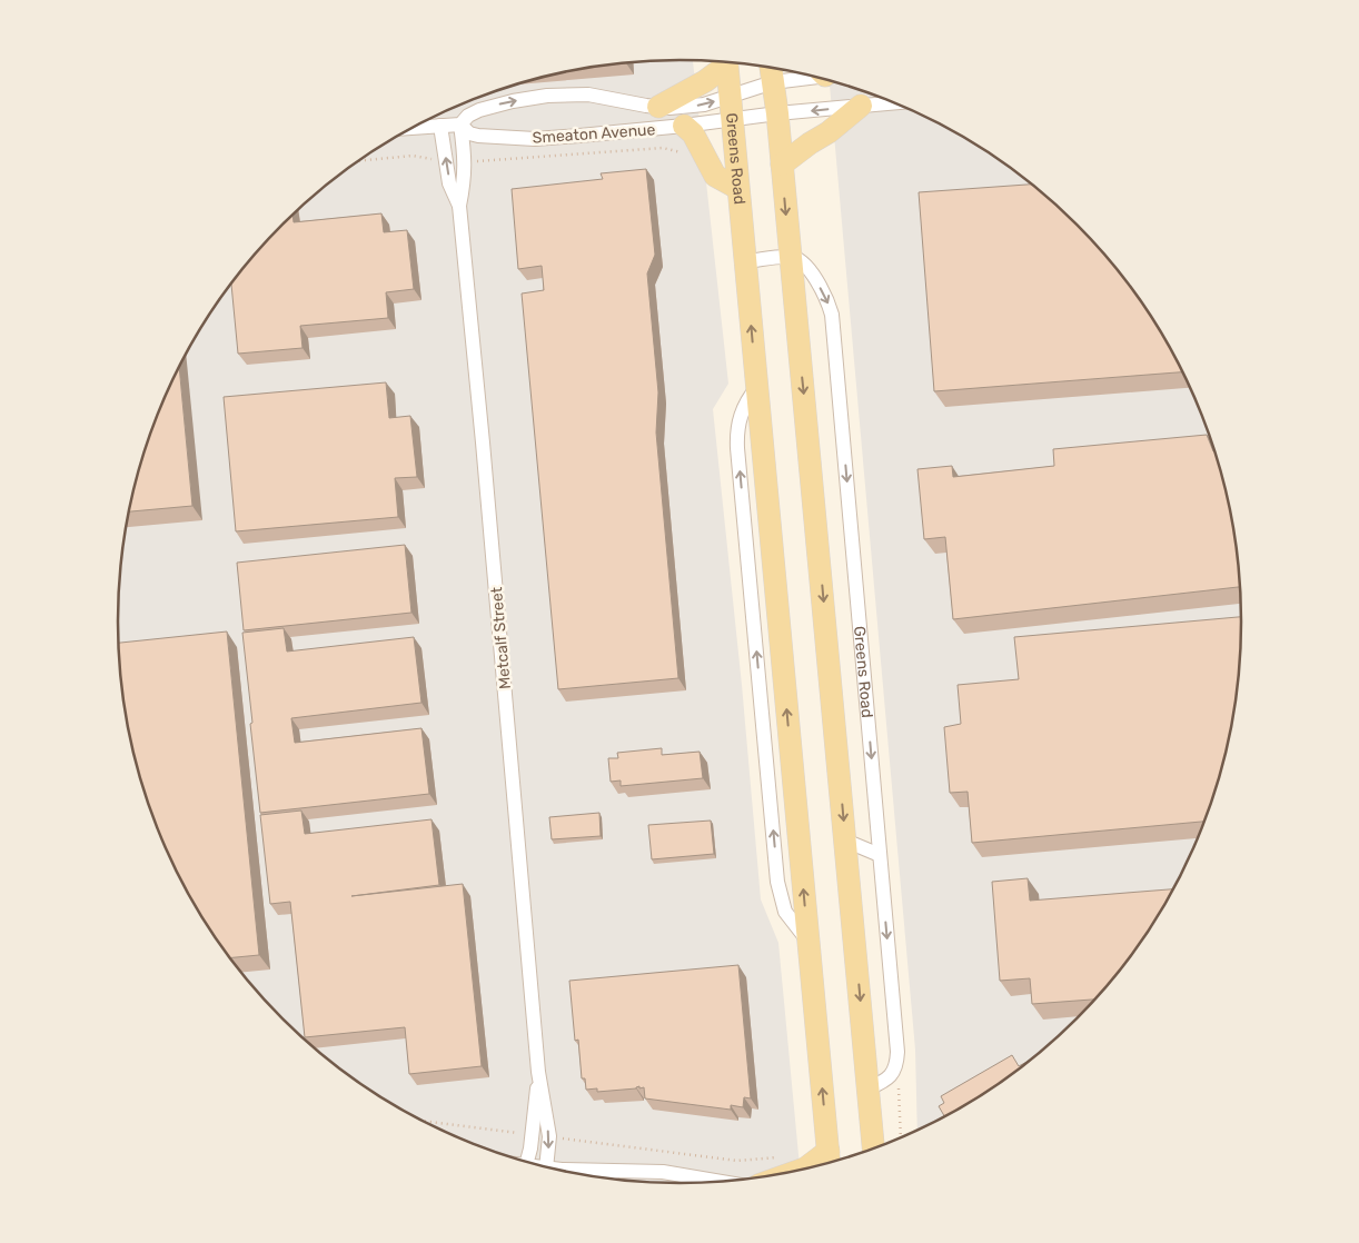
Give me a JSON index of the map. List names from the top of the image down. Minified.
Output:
{"streets":{"main road":["Greens Road"],"street":["Smeaton Avenue","Metcalf Street"]},"crossings":[["Smeaton Avenue","Greens Road"],["Smeaton Avenue","Metcalf Street"]]}
